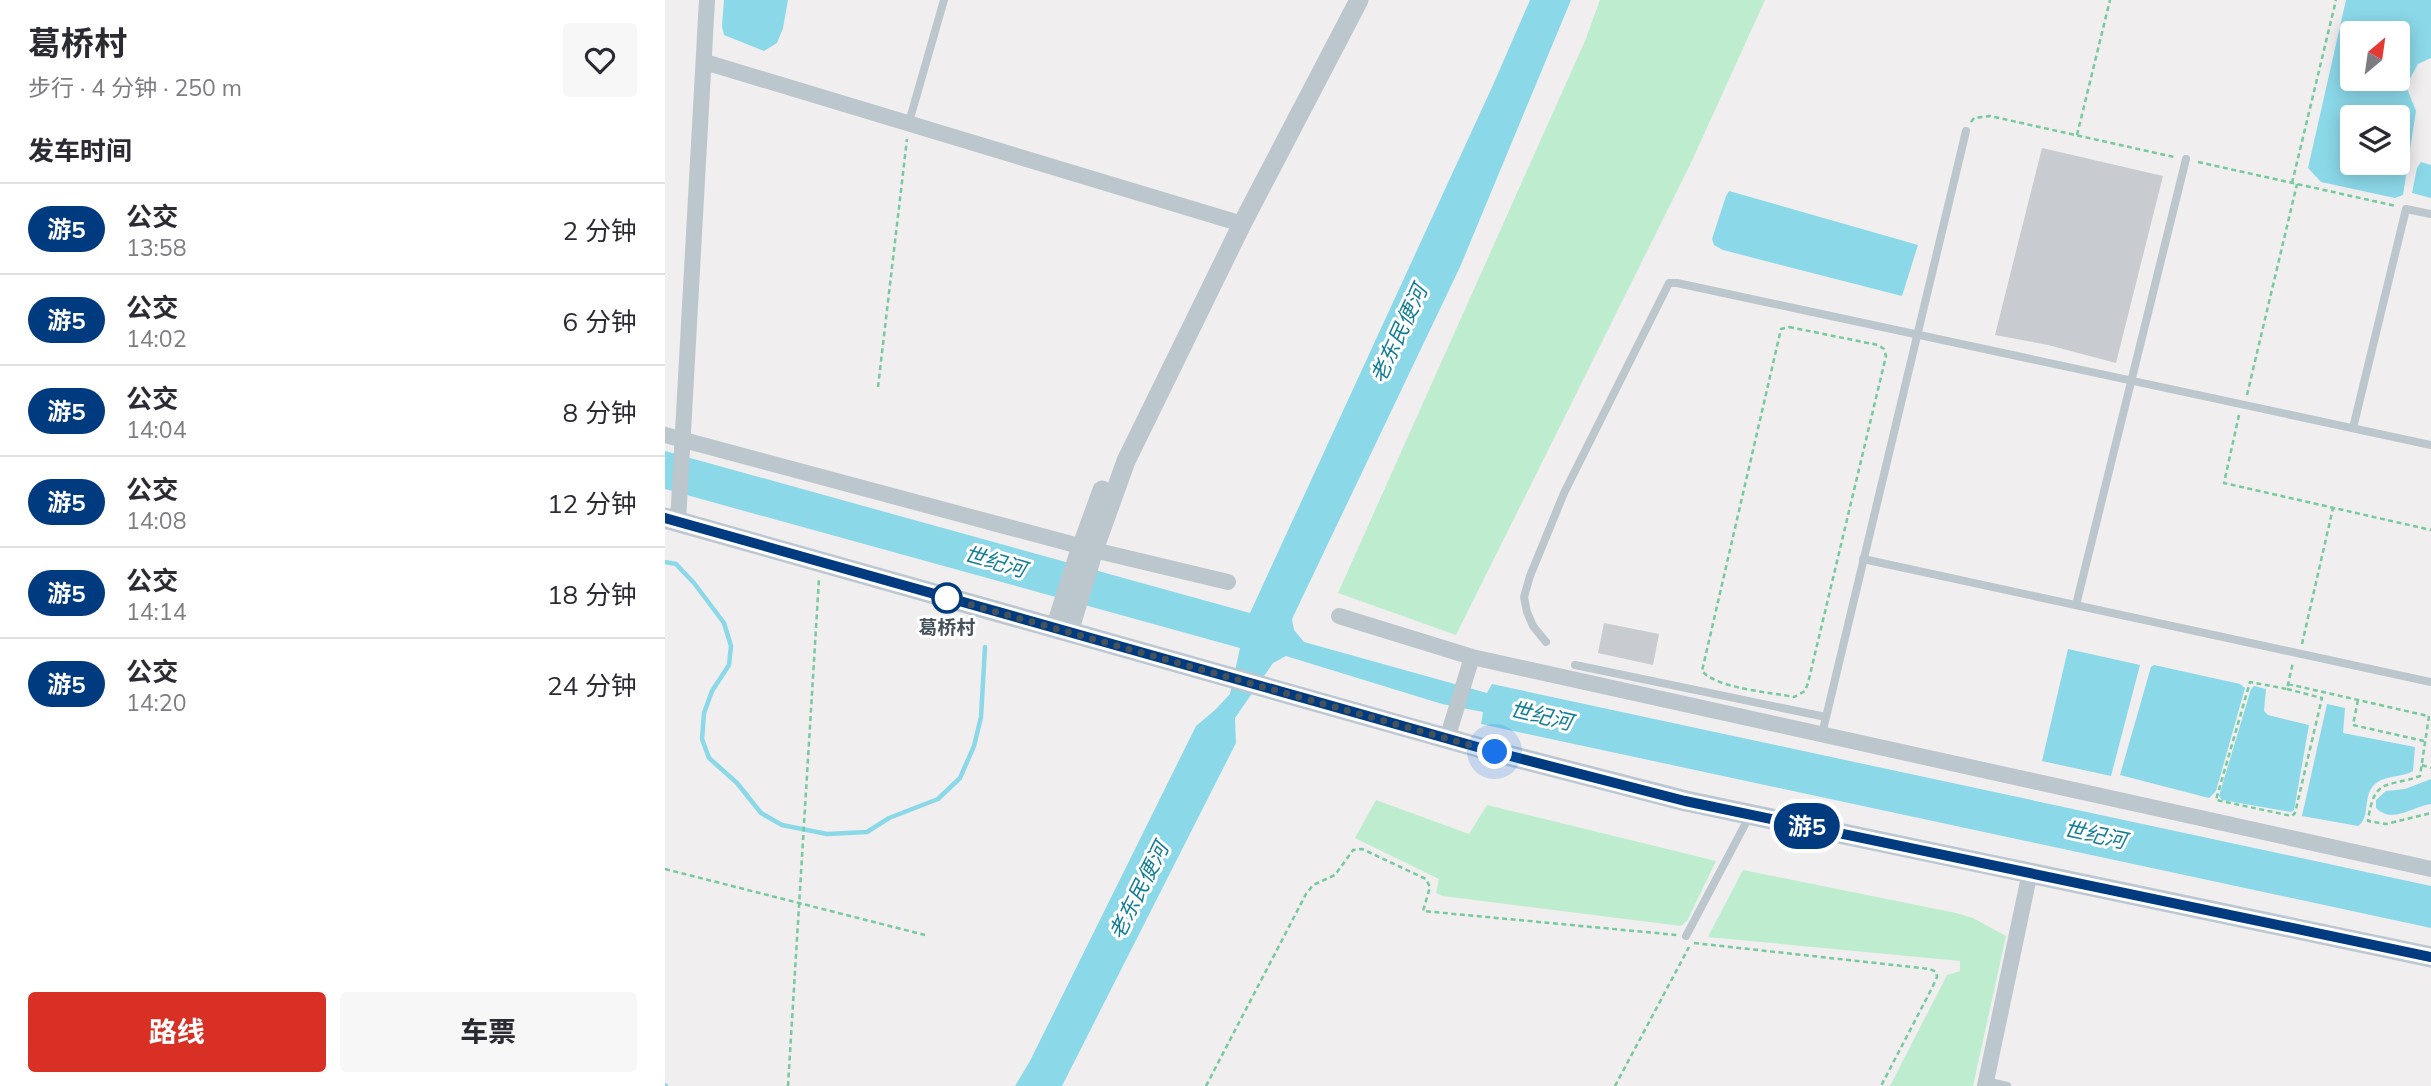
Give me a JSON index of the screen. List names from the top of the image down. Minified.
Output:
{"water":["老东民便河","世纪河"],"places":["葛桥村"],"lines":["bus line 游5"],"north":"top right","page":{"heading":[["葛桥村","步行 · 4 分钟 · 250 m"],"发车时间"],"on_map":"游5","list":[{"mark":"游5","name":"公交","note":"13:58","value":"2 分钟"},{"mark":"游5","name":"公交","note":"14:02","value":"6 分钟"},{"mark":"游5","name":"公交","note":"14:04","value":"8 分钟"},{"mark":"游5","name":"公交","note":"14:08","value":"12 分钟"},{"mark":"游5","name":"公交","note":"14:14","value":"18 分钟"},{"mark":"游5","name":"公交","note":"14:20","value":"24 分钟"}],"buttons":["路线","车票"]}}
